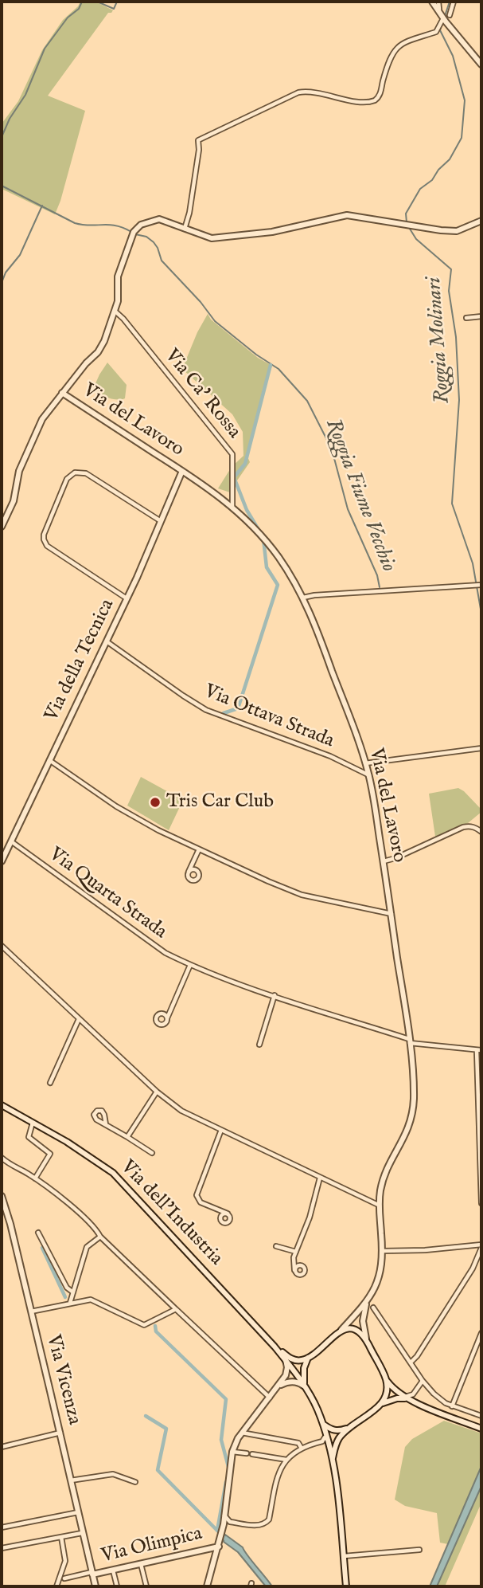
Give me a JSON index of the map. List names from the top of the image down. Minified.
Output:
{"streets":{"street":["Via Ca' Rossa","Via del Lavoro","Via della Tecnica","Via Ottava Strada","Via Quarta Strada","Via dell'Industria","Via Vicenza","Via Olimpica"]},"crossings":[["Via Ca' Rossa","Via del Lavoro"],["Via del Lavoro","Via della Tecnica"],["Via del Lavoro","Via Ottava Strada"],["Via del Lavoro","Via Quarta Strada"],["Via del Lavoro","Via dell'Industria"],["Via della Tecnica","Via Ottava Strada"],["Via della Tecnica","Via Quarta Strada"],["Via Vicenza","Via Olimpica"]],"water":["Roggia Molinari","Roggia Fiume Vecchio"],"places":["Tris Car Club"]}
